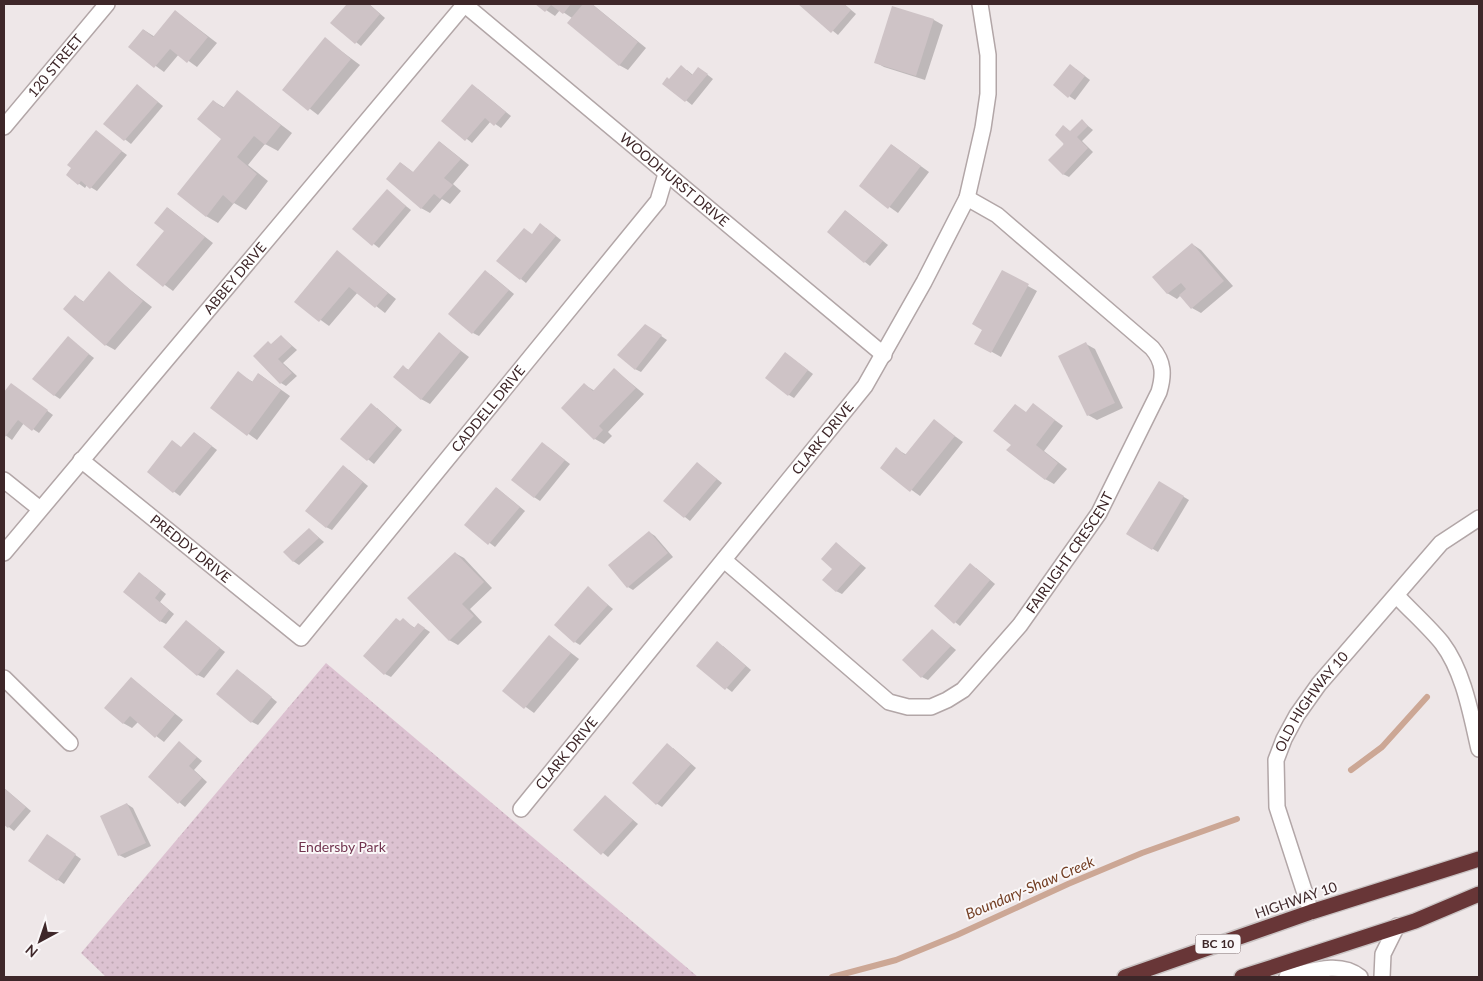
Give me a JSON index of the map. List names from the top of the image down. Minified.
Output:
{"streets":{"highway":["HIGHWAY 10","BC 10"],"street":["120 STREET","WOODHURST DRIVE","ABBEY DRIVE","CADDELL DRIVE","CLARK DRIVE","PREDDY DRIVE","FAIRLIGHT CRESCENT","OLD HIGHWAY 10"]},"crossings":[["WOODHURST DRIVE","ABBEY DRIVE"],["WOODHURST DRIVE","CADDELL DRIVE"],["WOODHURST DRIVE","CLARK DRIVE"],["ABBEY DRIVE","PREDDY DRIVE"],["CADDELL DRIVE","PREDDY DRIVE"],["CLARK DRIVE","FAIRLIGHT CRESCENT"],["OLD HIGHWAY 10","HIGHWAY 10"]],"water":["Boundary-Shaw Creek"],"parks":["Endersby Park"],"north":"bottom left"}
